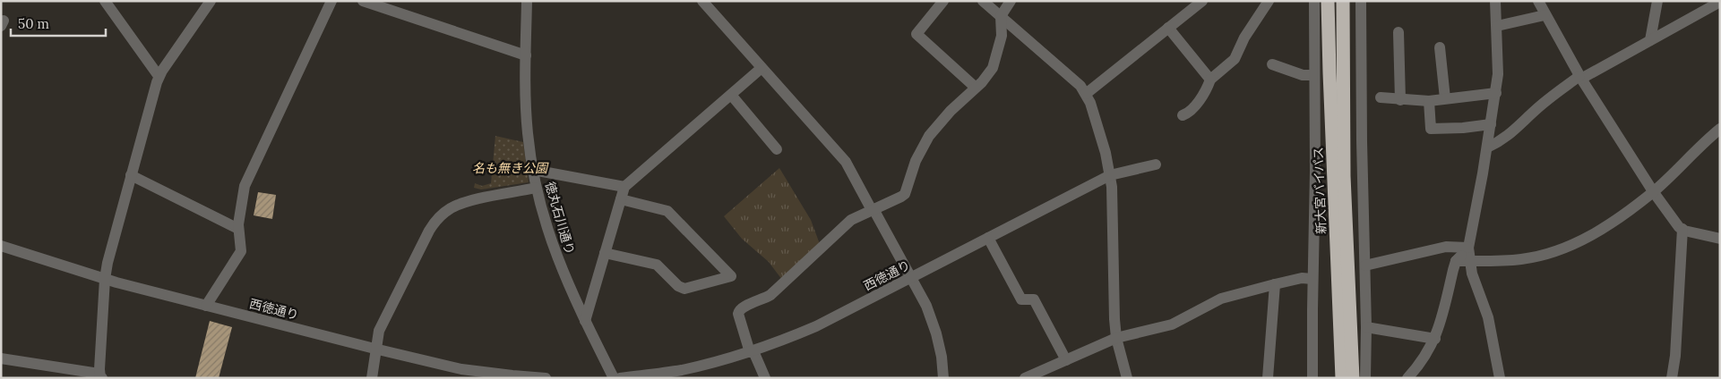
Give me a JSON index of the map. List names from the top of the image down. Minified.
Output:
{"streets":{"highway":["新大宮バイパス"],"street":["徳丸石川通り","西徳通り"]},"parks":["名も無き公園"],"scale_bar":"50 m"}
